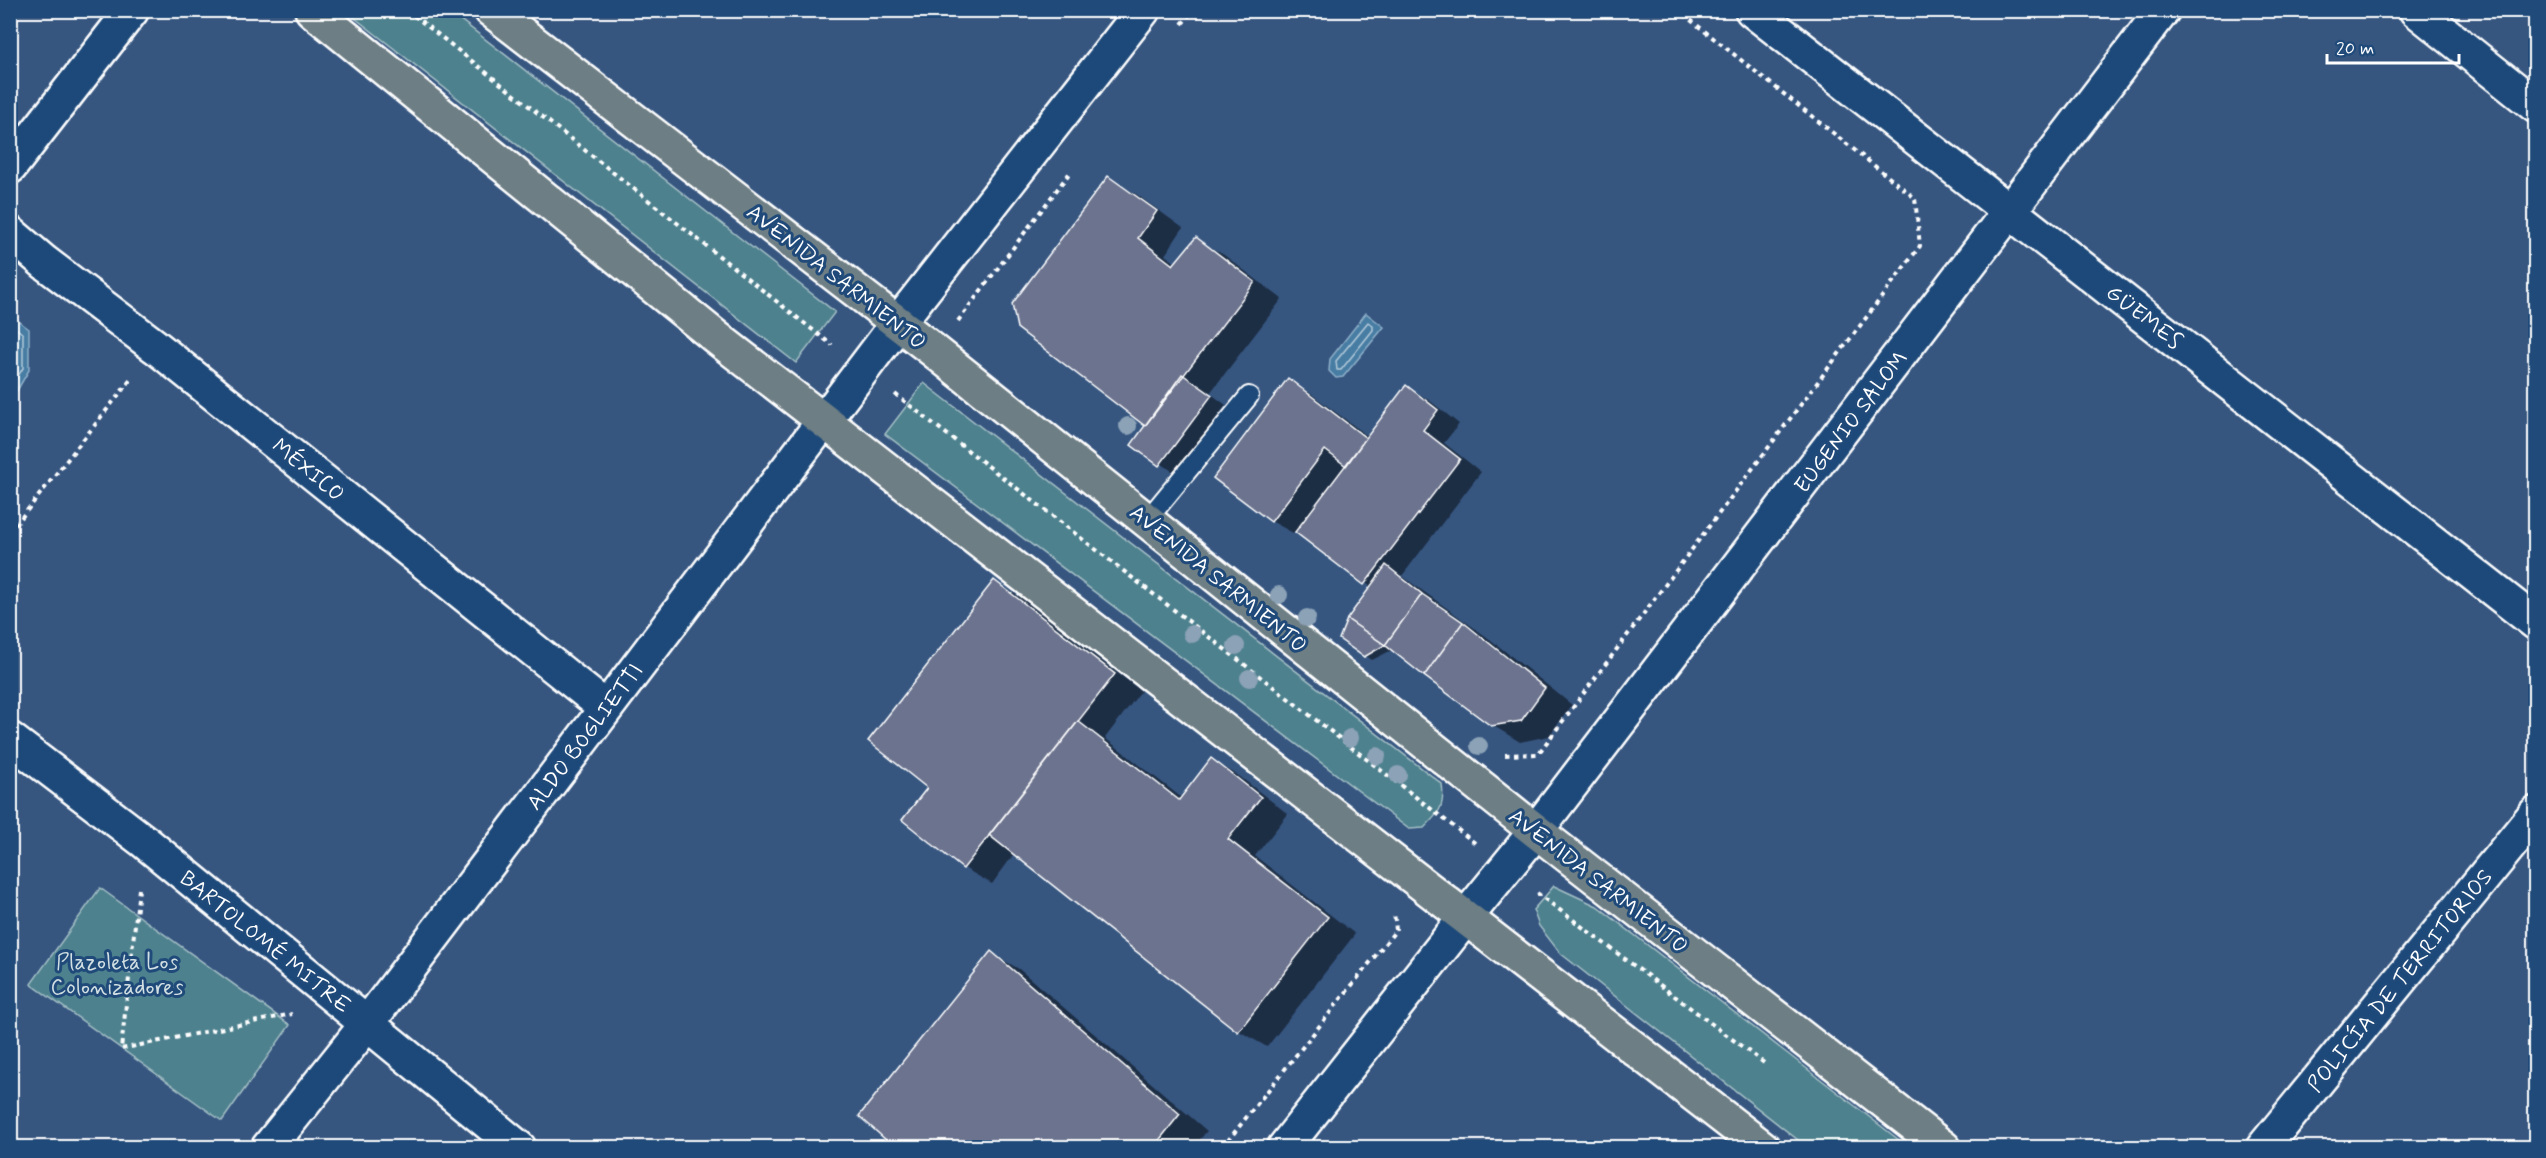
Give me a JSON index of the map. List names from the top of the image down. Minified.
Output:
{"streets":{"main road":["AVENIDA SARMIENTO"],"street":["GÜEMES","EUGENIO SALOM","MÉXICO","ALDO BOGLIETTI","BARTOLOMÉ MITRE","POLICÍA DE TERRITORIOS"]},"crossings":[["AVENIDA SARMIENTO","EUGENIO SALOM"],["AVENIDA SARMIENTO","ALDO BOGLIETTI"],["GÜEMES","EUGENIO SALOM"],["MÉXICO","ALDO BOGLIETTI"],["ALDO BOGLIETTI","BARTOLOMÉ MITRE"]],"parks":["Plazoleta Los Colonizadores"],"scale_bar":"20 m"}
